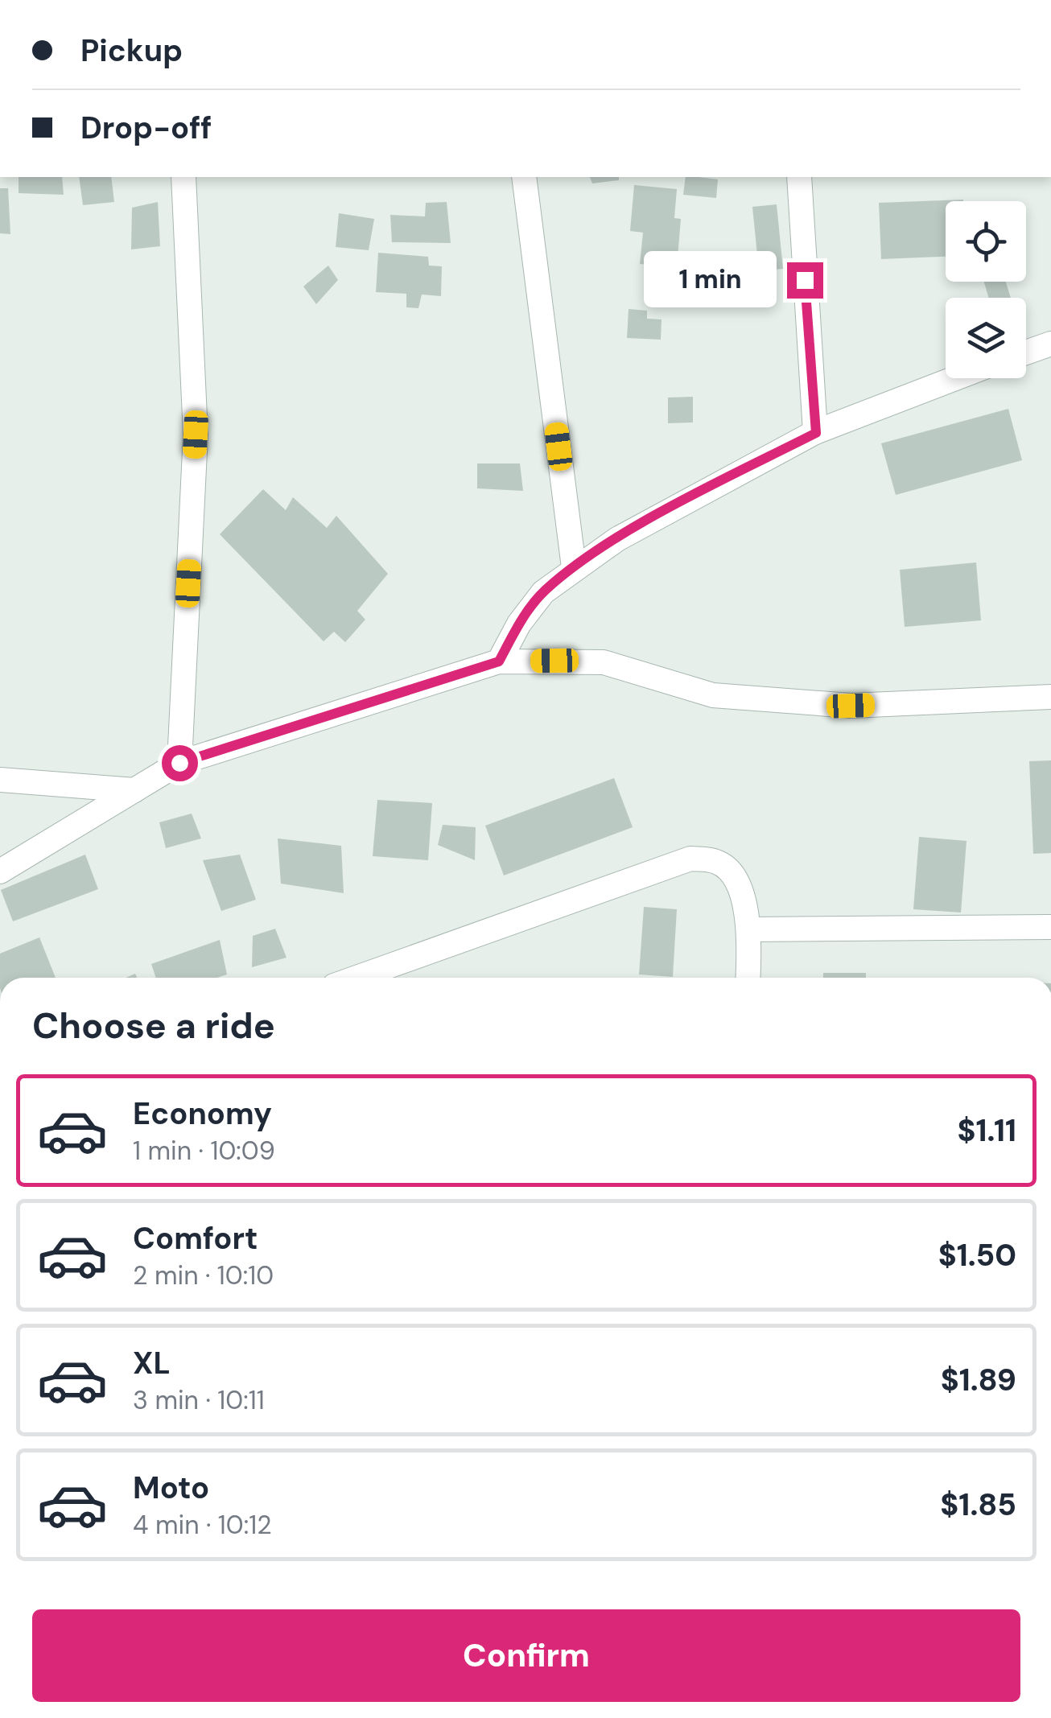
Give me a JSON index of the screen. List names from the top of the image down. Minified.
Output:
{"page":{"banner":["Pickup","Drop-off"],"bubble":"1 min","heading":"Choose a ride","list":[{"name":"Economy","note":"1 min · 10:09","value":"$1.11"},{"name":"Comfort","note":"2 min · 10:10","value":"$1.50"},{"name":"XL","note":"3 min · 10:11","value":"$1.89"},{"name":"Moto","note":"4 min · 10:12","value":"$1.85"}],"buttons":"Confirm"}}
